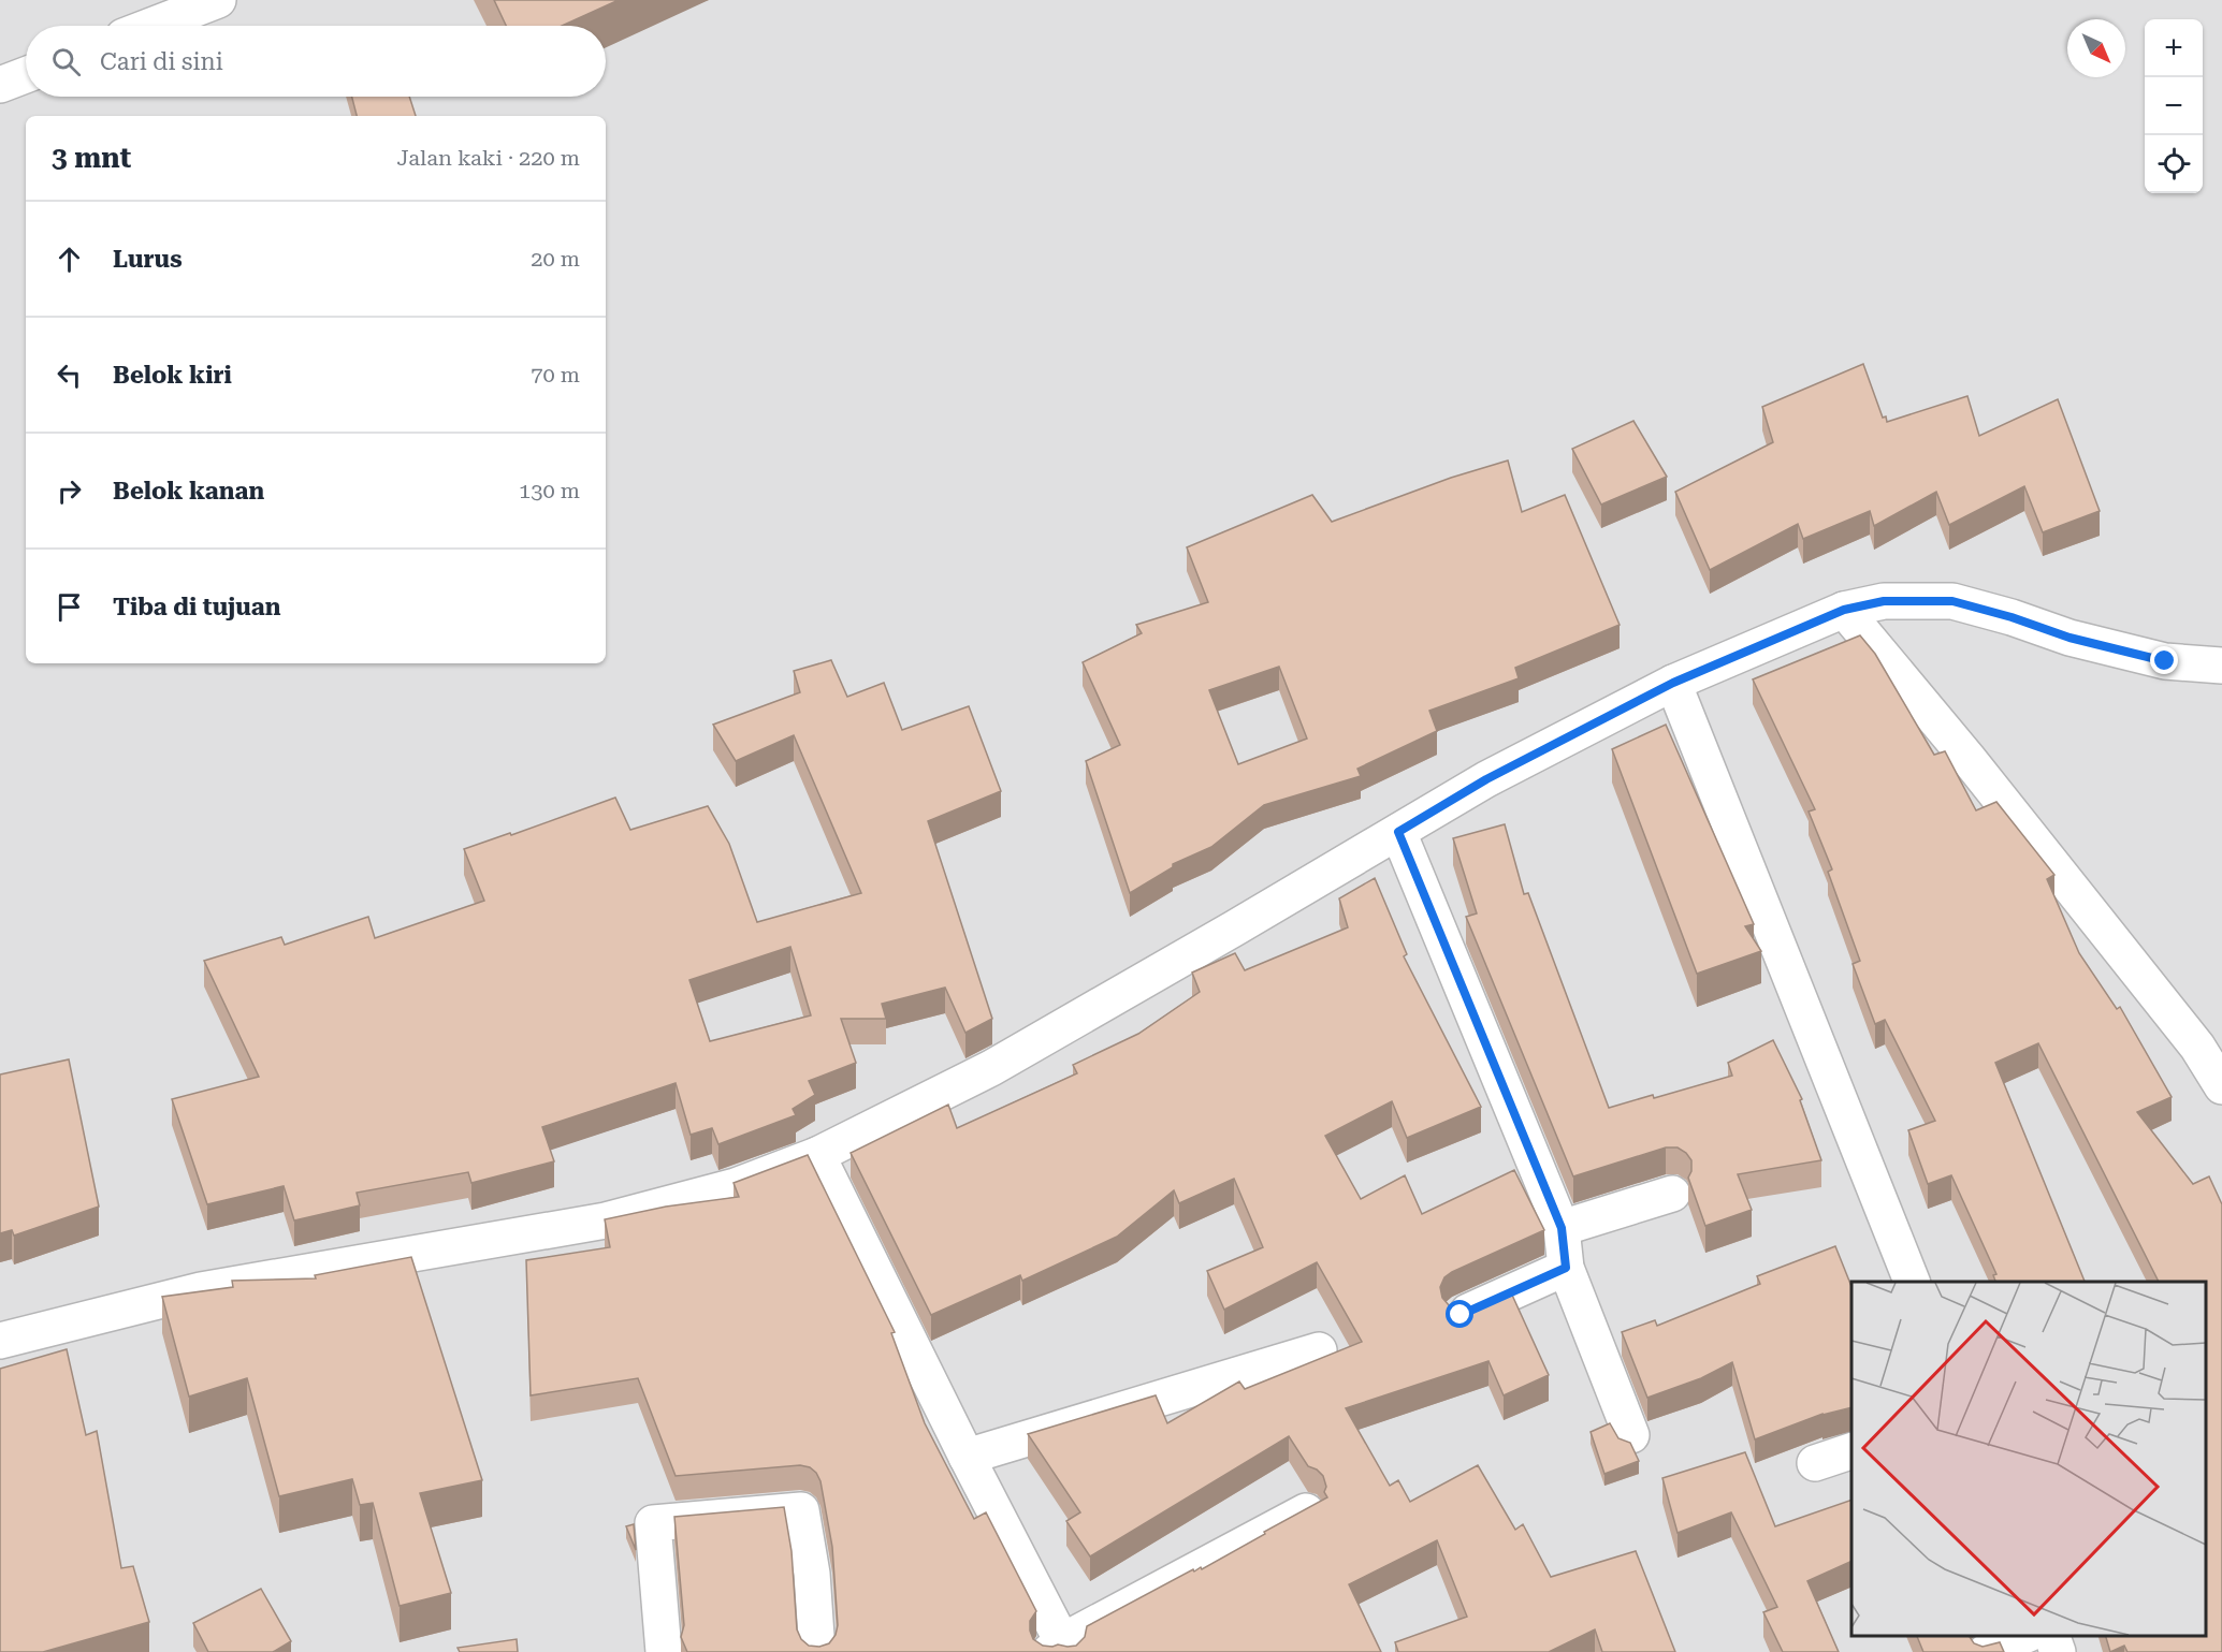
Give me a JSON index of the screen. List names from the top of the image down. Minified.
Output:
{"north":"bottom right","page":{"map_buttons":["+","−"],"search":"Cari di sini","heading":["3 mnt","Jalan kaki · 220 m"],"list":[["Lurus","20 m"],["Belok kiri","70 m"],["Belok kanan","130 m"],"Tiba di tujuan"]}}
